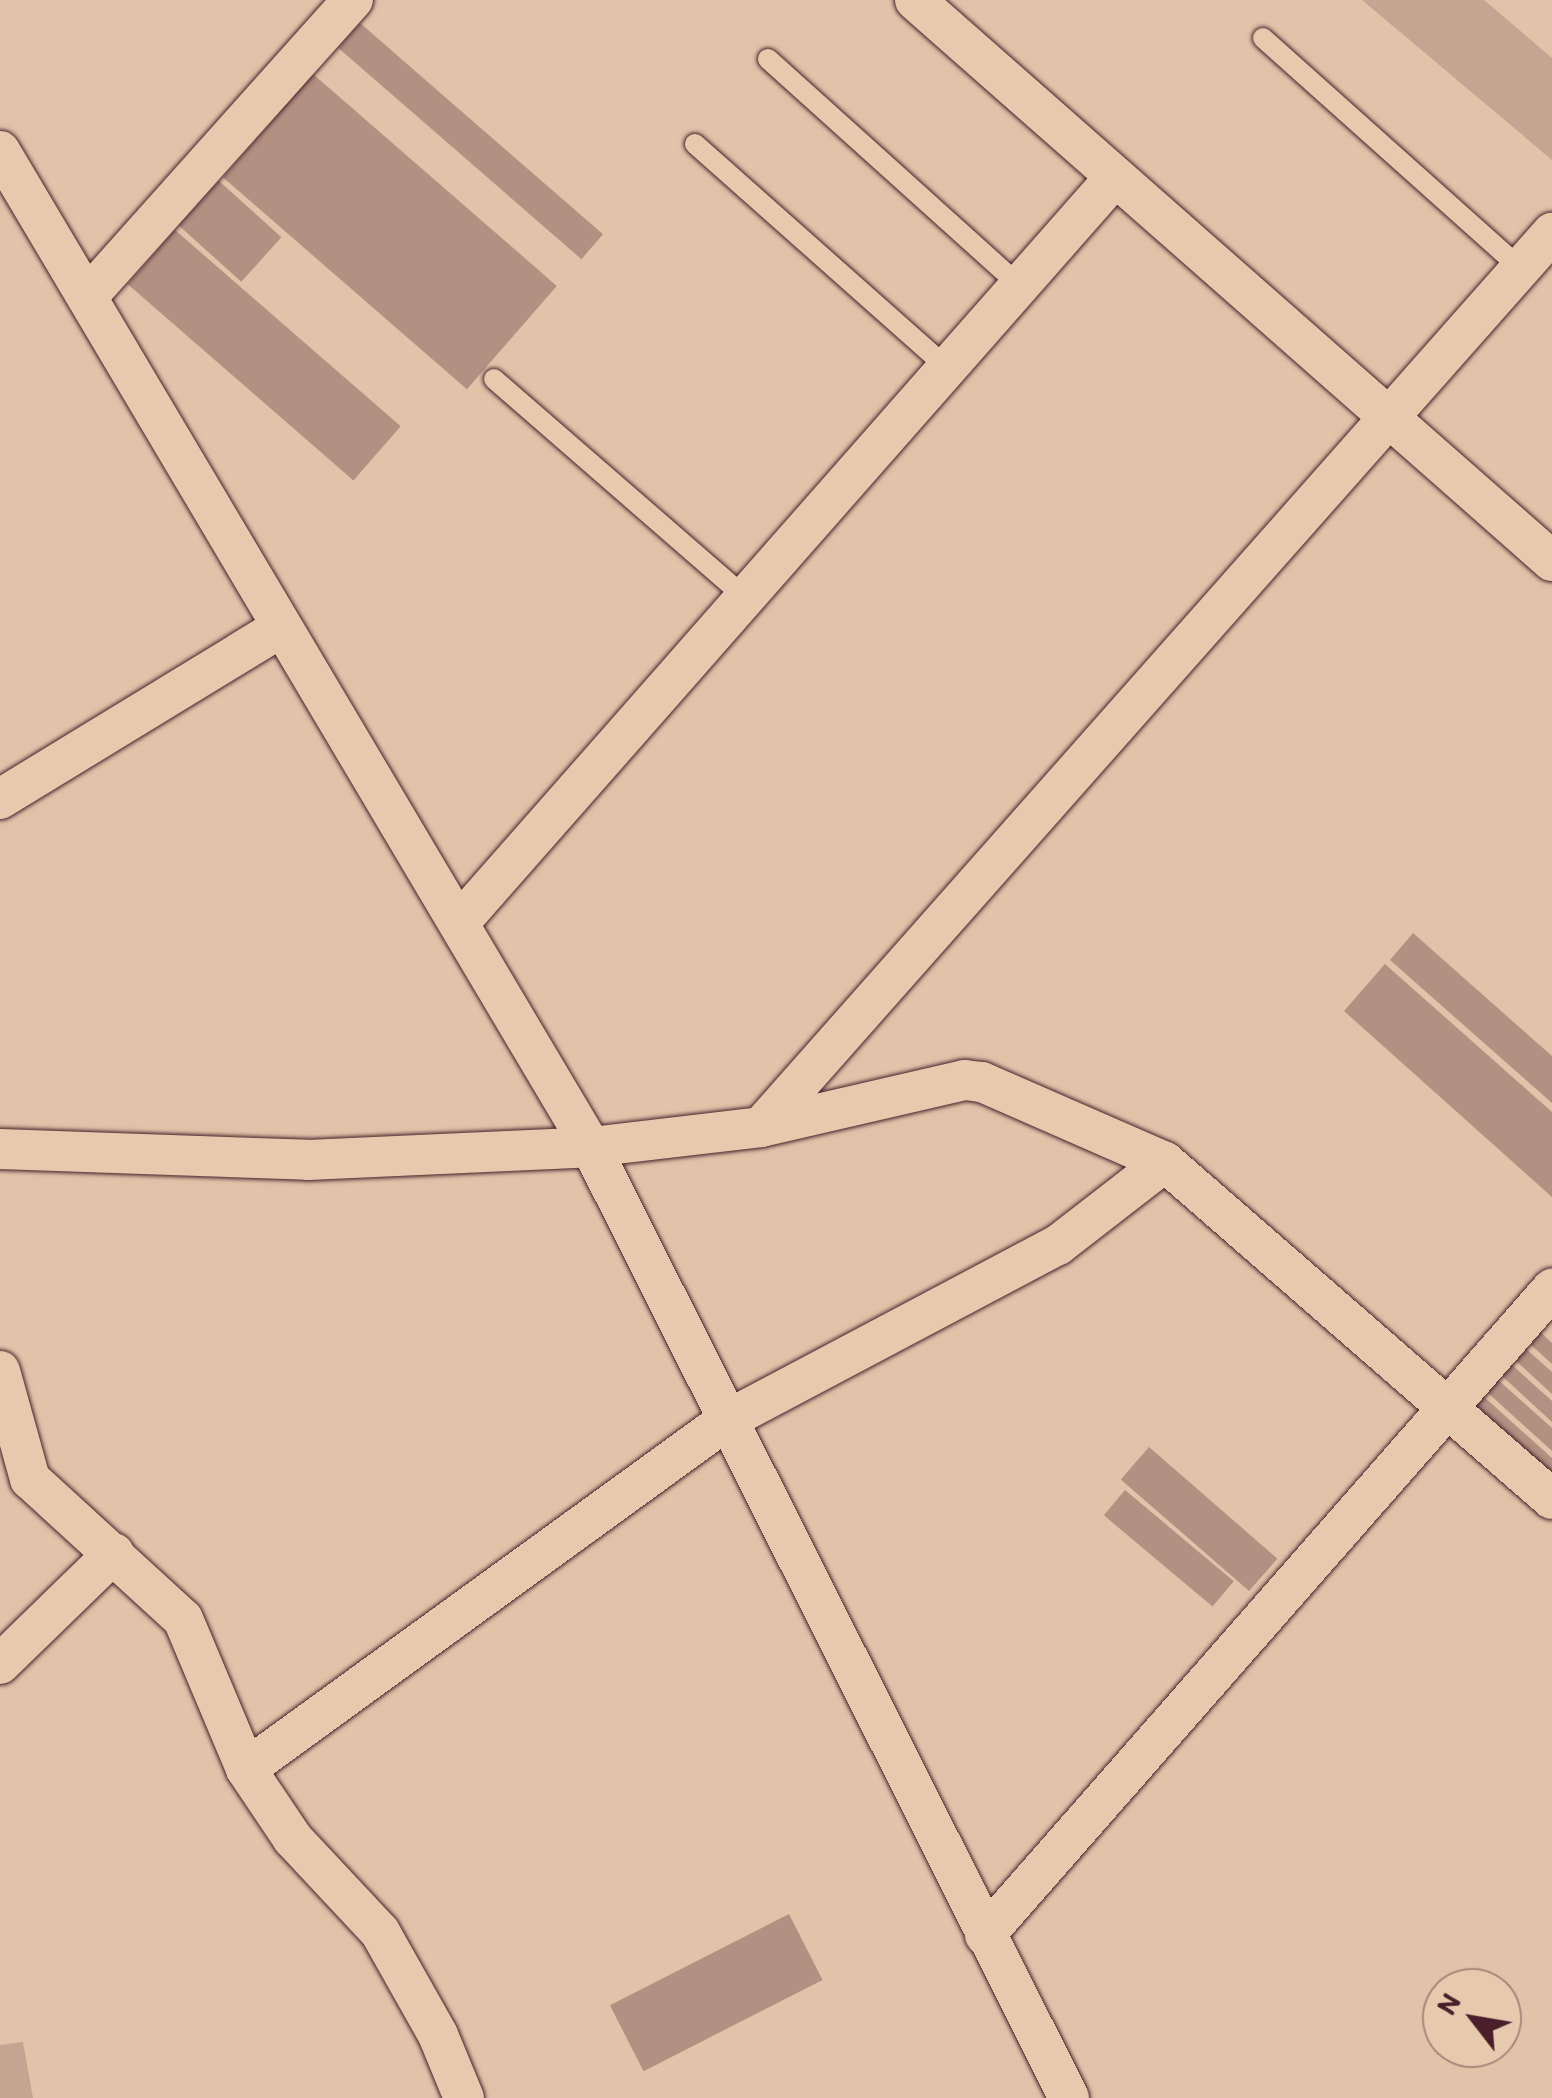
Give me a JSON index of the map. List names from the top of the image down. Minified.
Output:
{"north":"top left"}
